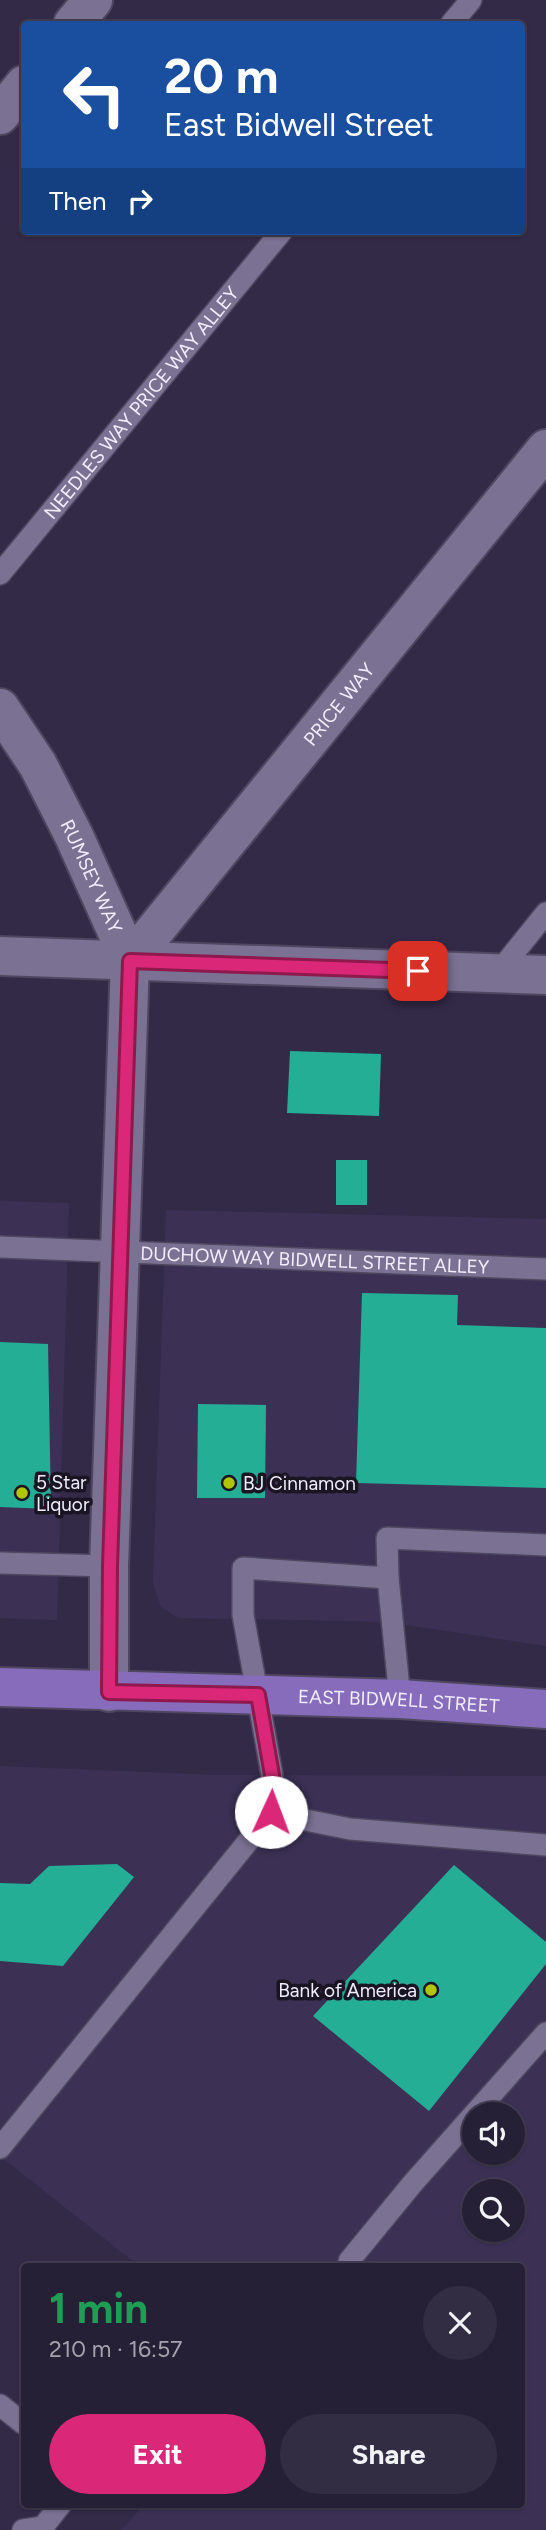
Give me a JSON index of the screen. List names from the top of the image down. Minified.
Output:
{"streets":{"main road":["EAST BIDWELL STREET"],"street":["PRICE WAY","RUMSEY WAY"],"lane":["NEEDLES WAY PRICE WAY ALLEY","DUCHOW WAY BIDWELL STREET ALLEY"]},"crossings":[["PRICE WAY","RUMSEY WAY"],["RUMSEY WAY","DUCHOW WAY BIDWELL STREET ALLEY"],["RUMSEY WAY","EAST BIDWELL STREET"]],"places":["BJ Cinnamon","5 Star Liquor","Bank of America"],"page":{"turn":["20 m","East Bidwell Street"],"then":"Then","heading":["1 min","210 m · 16:57"],"buttons":["Exit","Share"]}}
